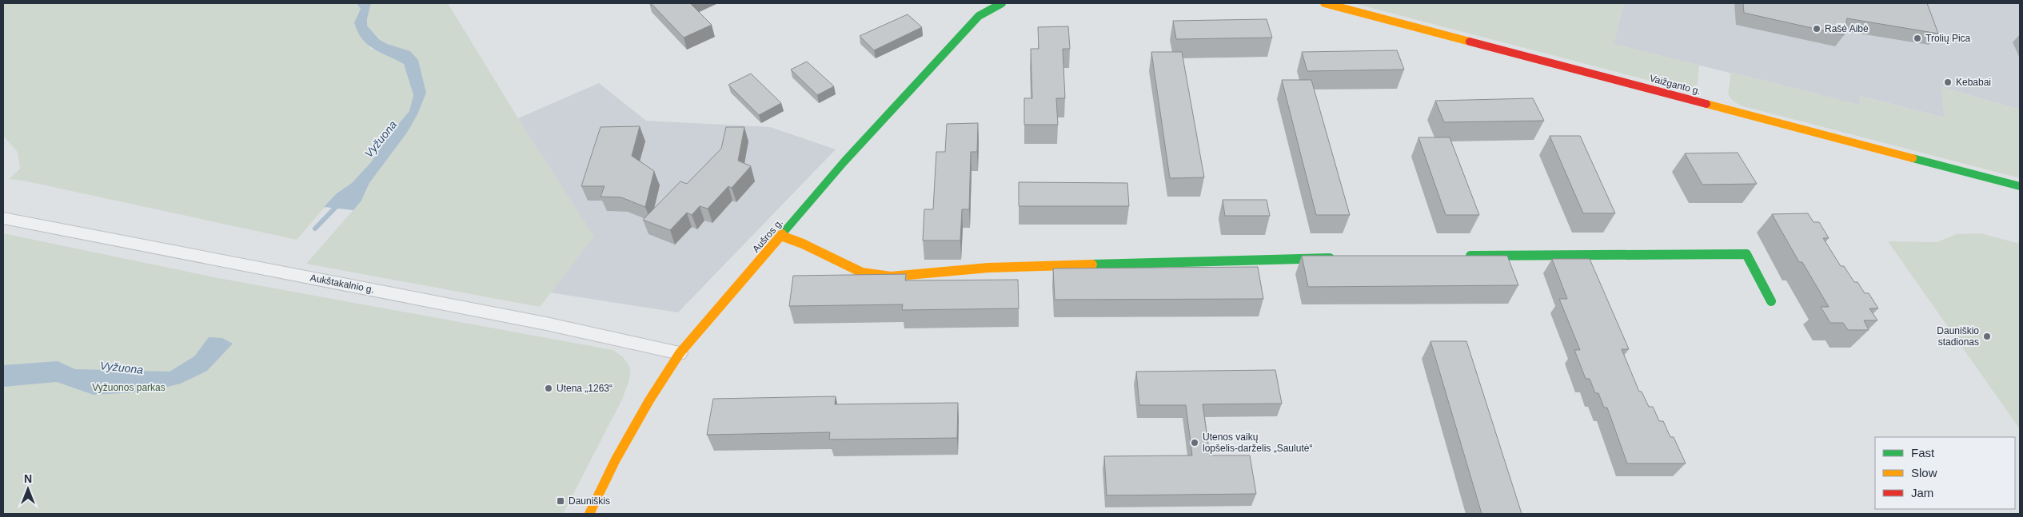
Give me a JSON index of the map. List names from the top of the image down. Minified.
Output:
{"streets":{"street":["Vaižganto g.","Aušros g.","Aukštakalnio g."]},"crossings":[["Aušros g.","Aukštakalnio g."]],"water":["Vyžuona"],"parks":["Vyžuonos parkas"],"places":{"other":["Rašė Aibė","Trolių Pica","Kebabai","Dauniškio stadionas","Utena „1263“","Utenos vaikų lopšelis-darželis „Saulutė“"],"transit":["Dauniškis"]},"legend":["Fast","Slow","Jam"],"north":"top"}
